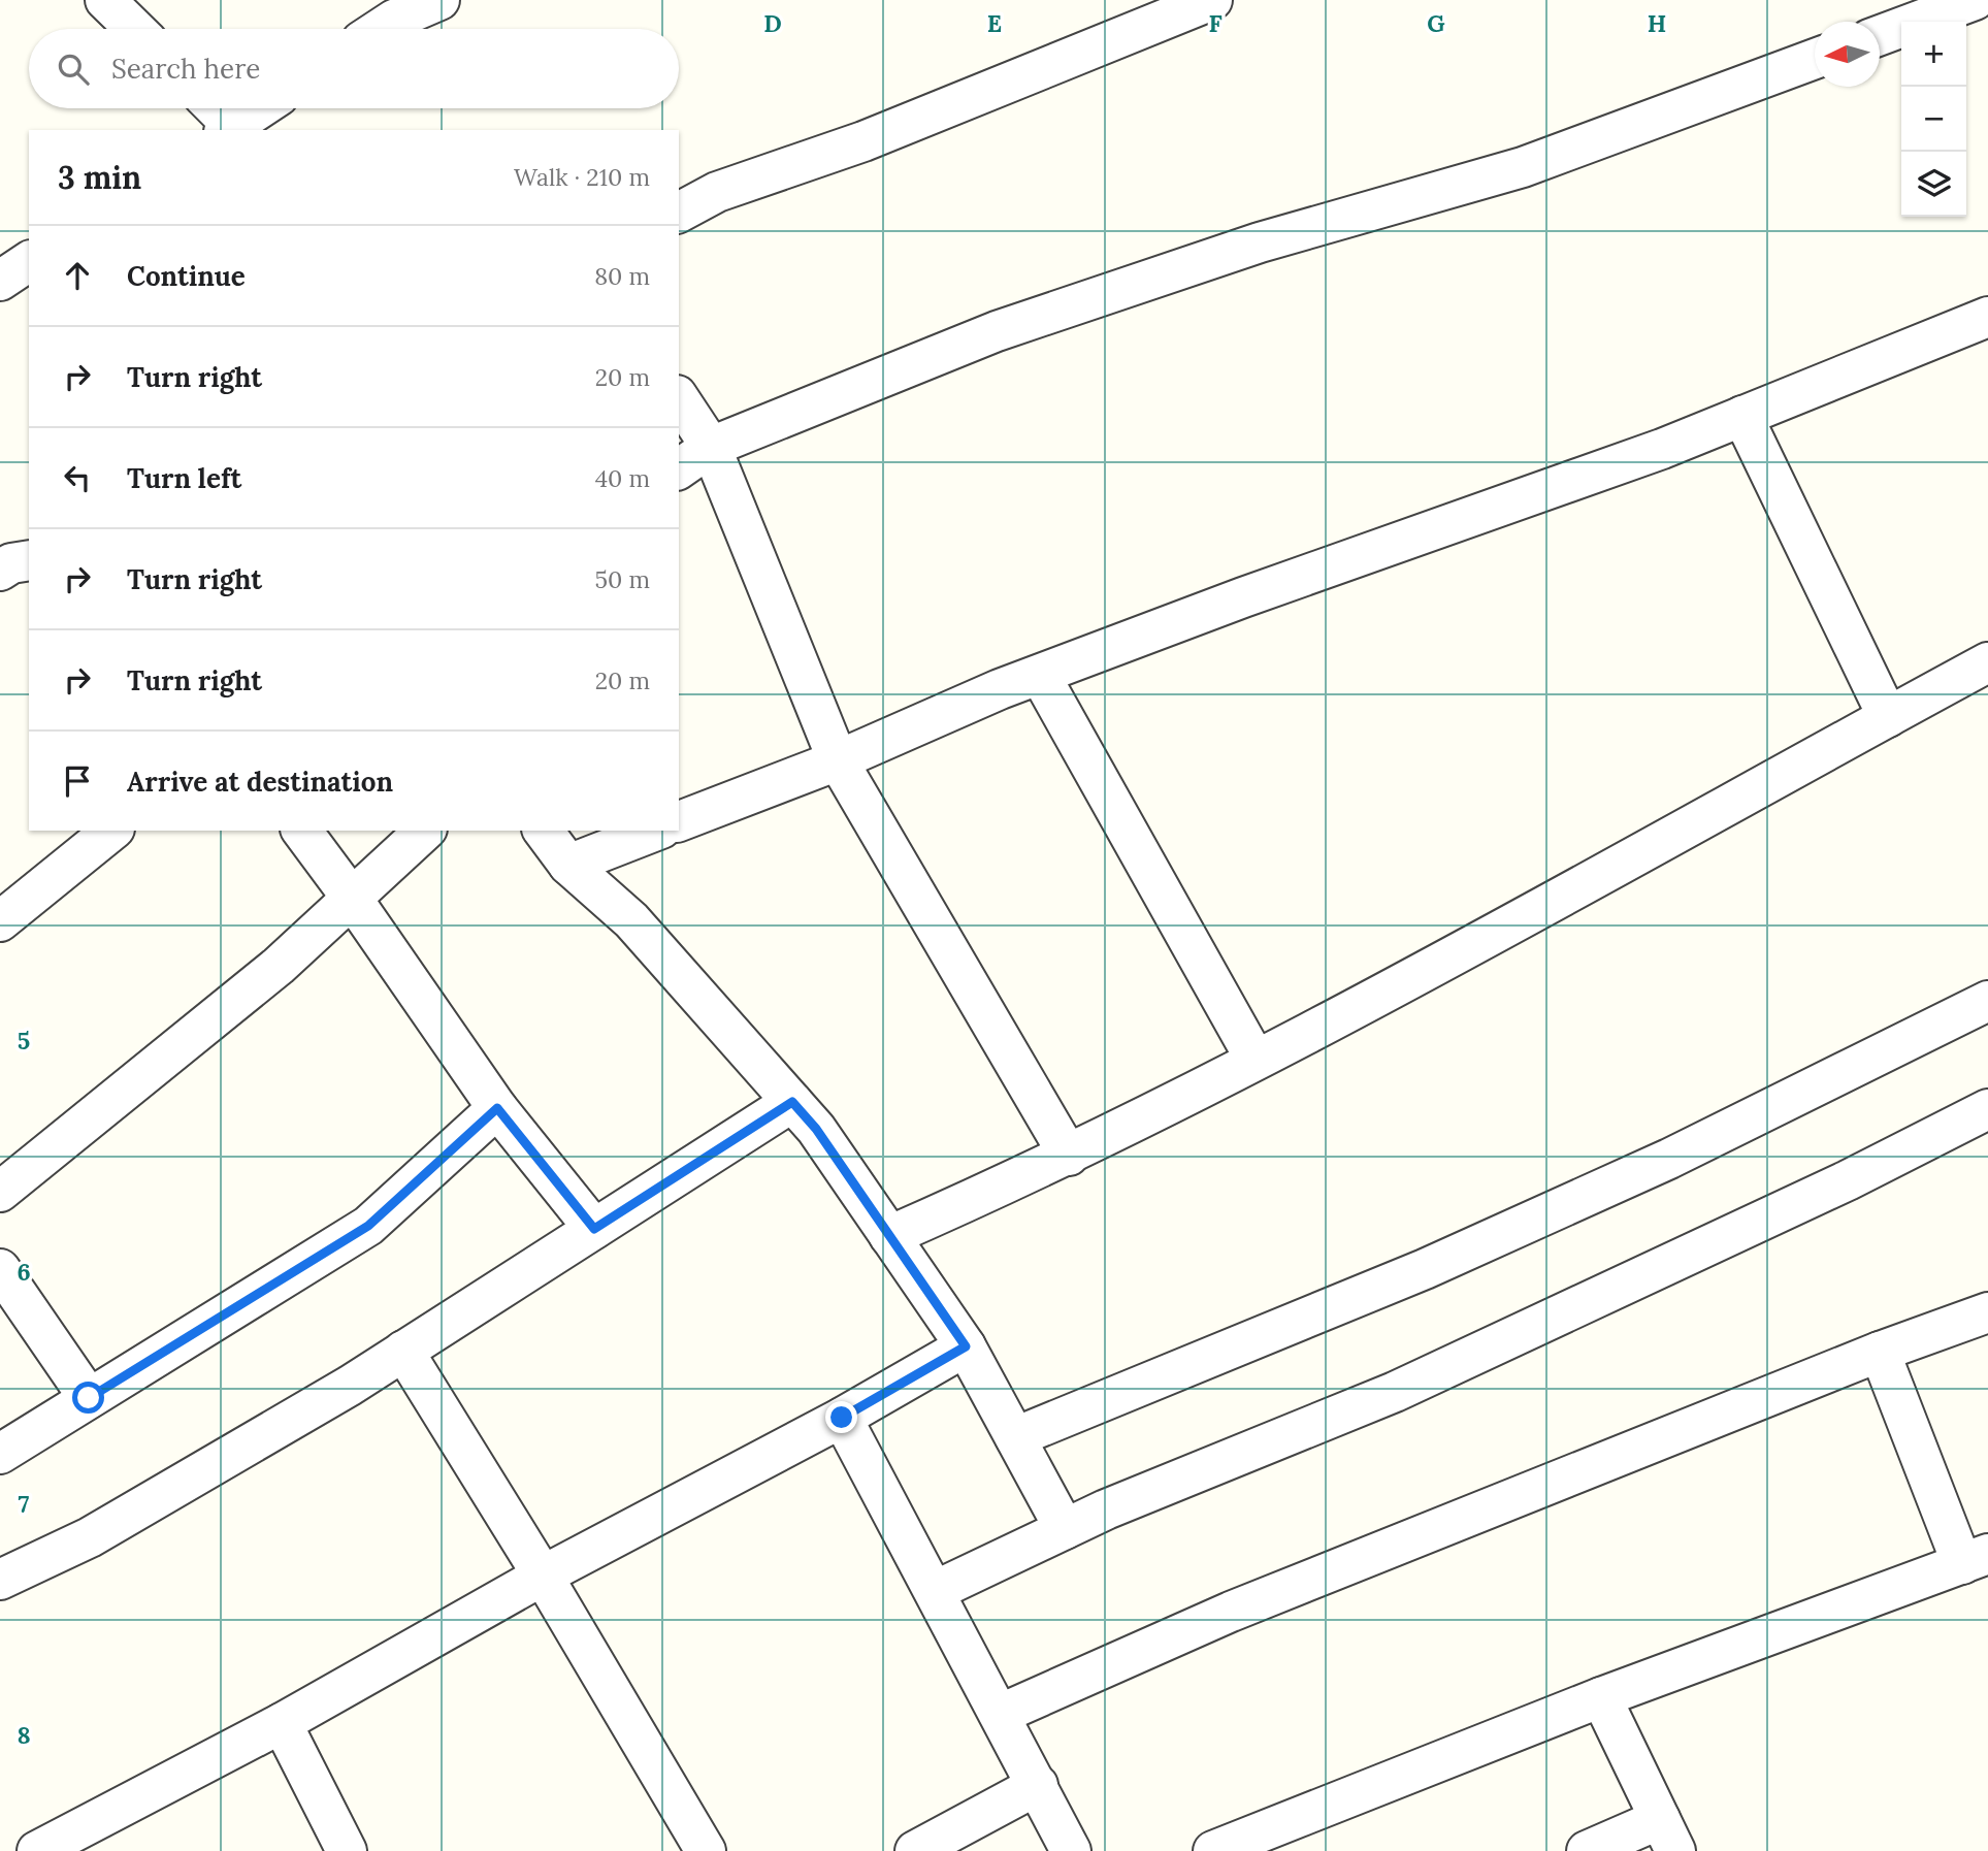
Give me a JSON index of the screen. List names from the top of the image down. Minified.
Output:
{"north":"left","page":{"map_buttons":["+","−"],"search":"Search here","heading":["3 min","Walk · 210 m"],"list":[["Continue","80 m"],["Turn right","20 m"],["Turn left","40 m"],["Turn right","50 m"],["Turn right","20 m"],"Arrive at destination"]},"grid":{"columns":["D","E","F","G","H"],"rows":["5","6","7","8"]}}
